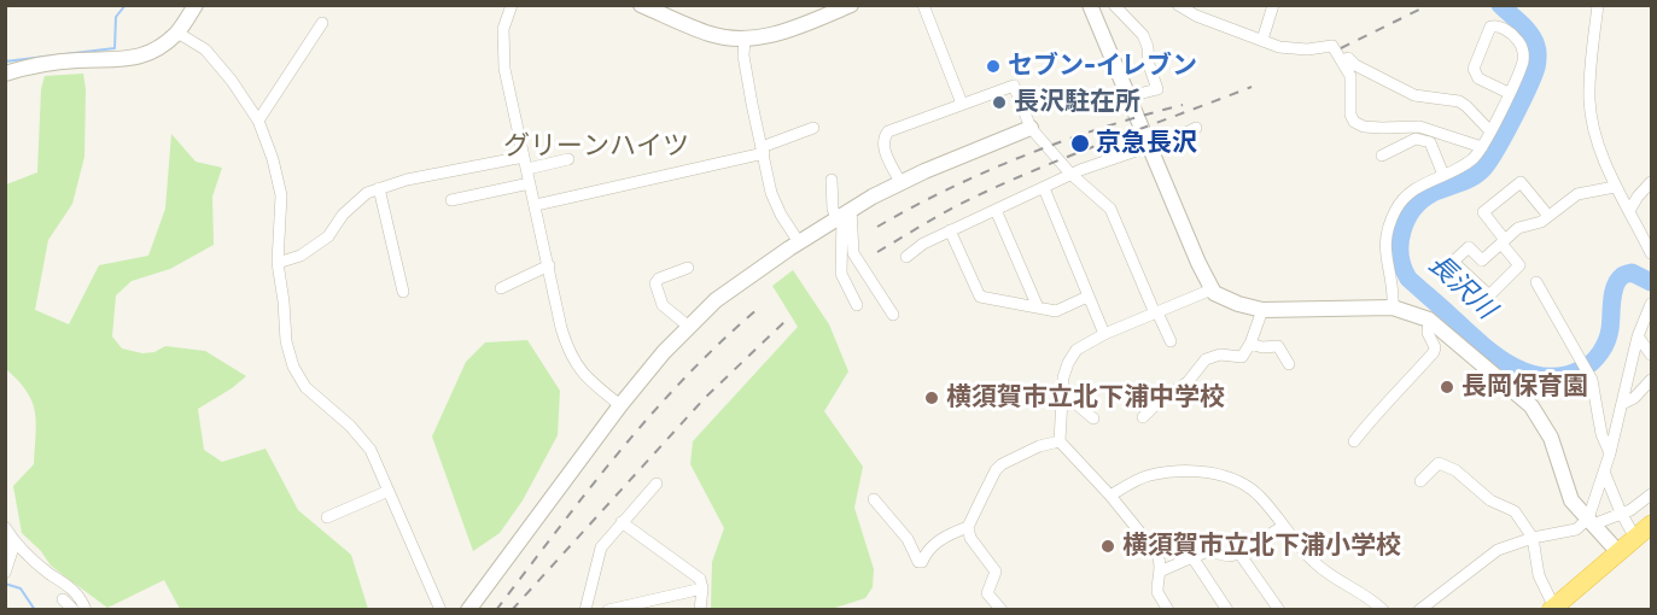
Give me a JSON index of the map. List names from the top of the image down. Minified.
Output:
{"districts":["グリーンハイツ"],"water":["長沢川"],"places":["セブン-イレブン","長沢駐在所","京急長沢","長岡保育園","横須賀市立北下浦中学校","横須賀市立北下浦小学校"]}
